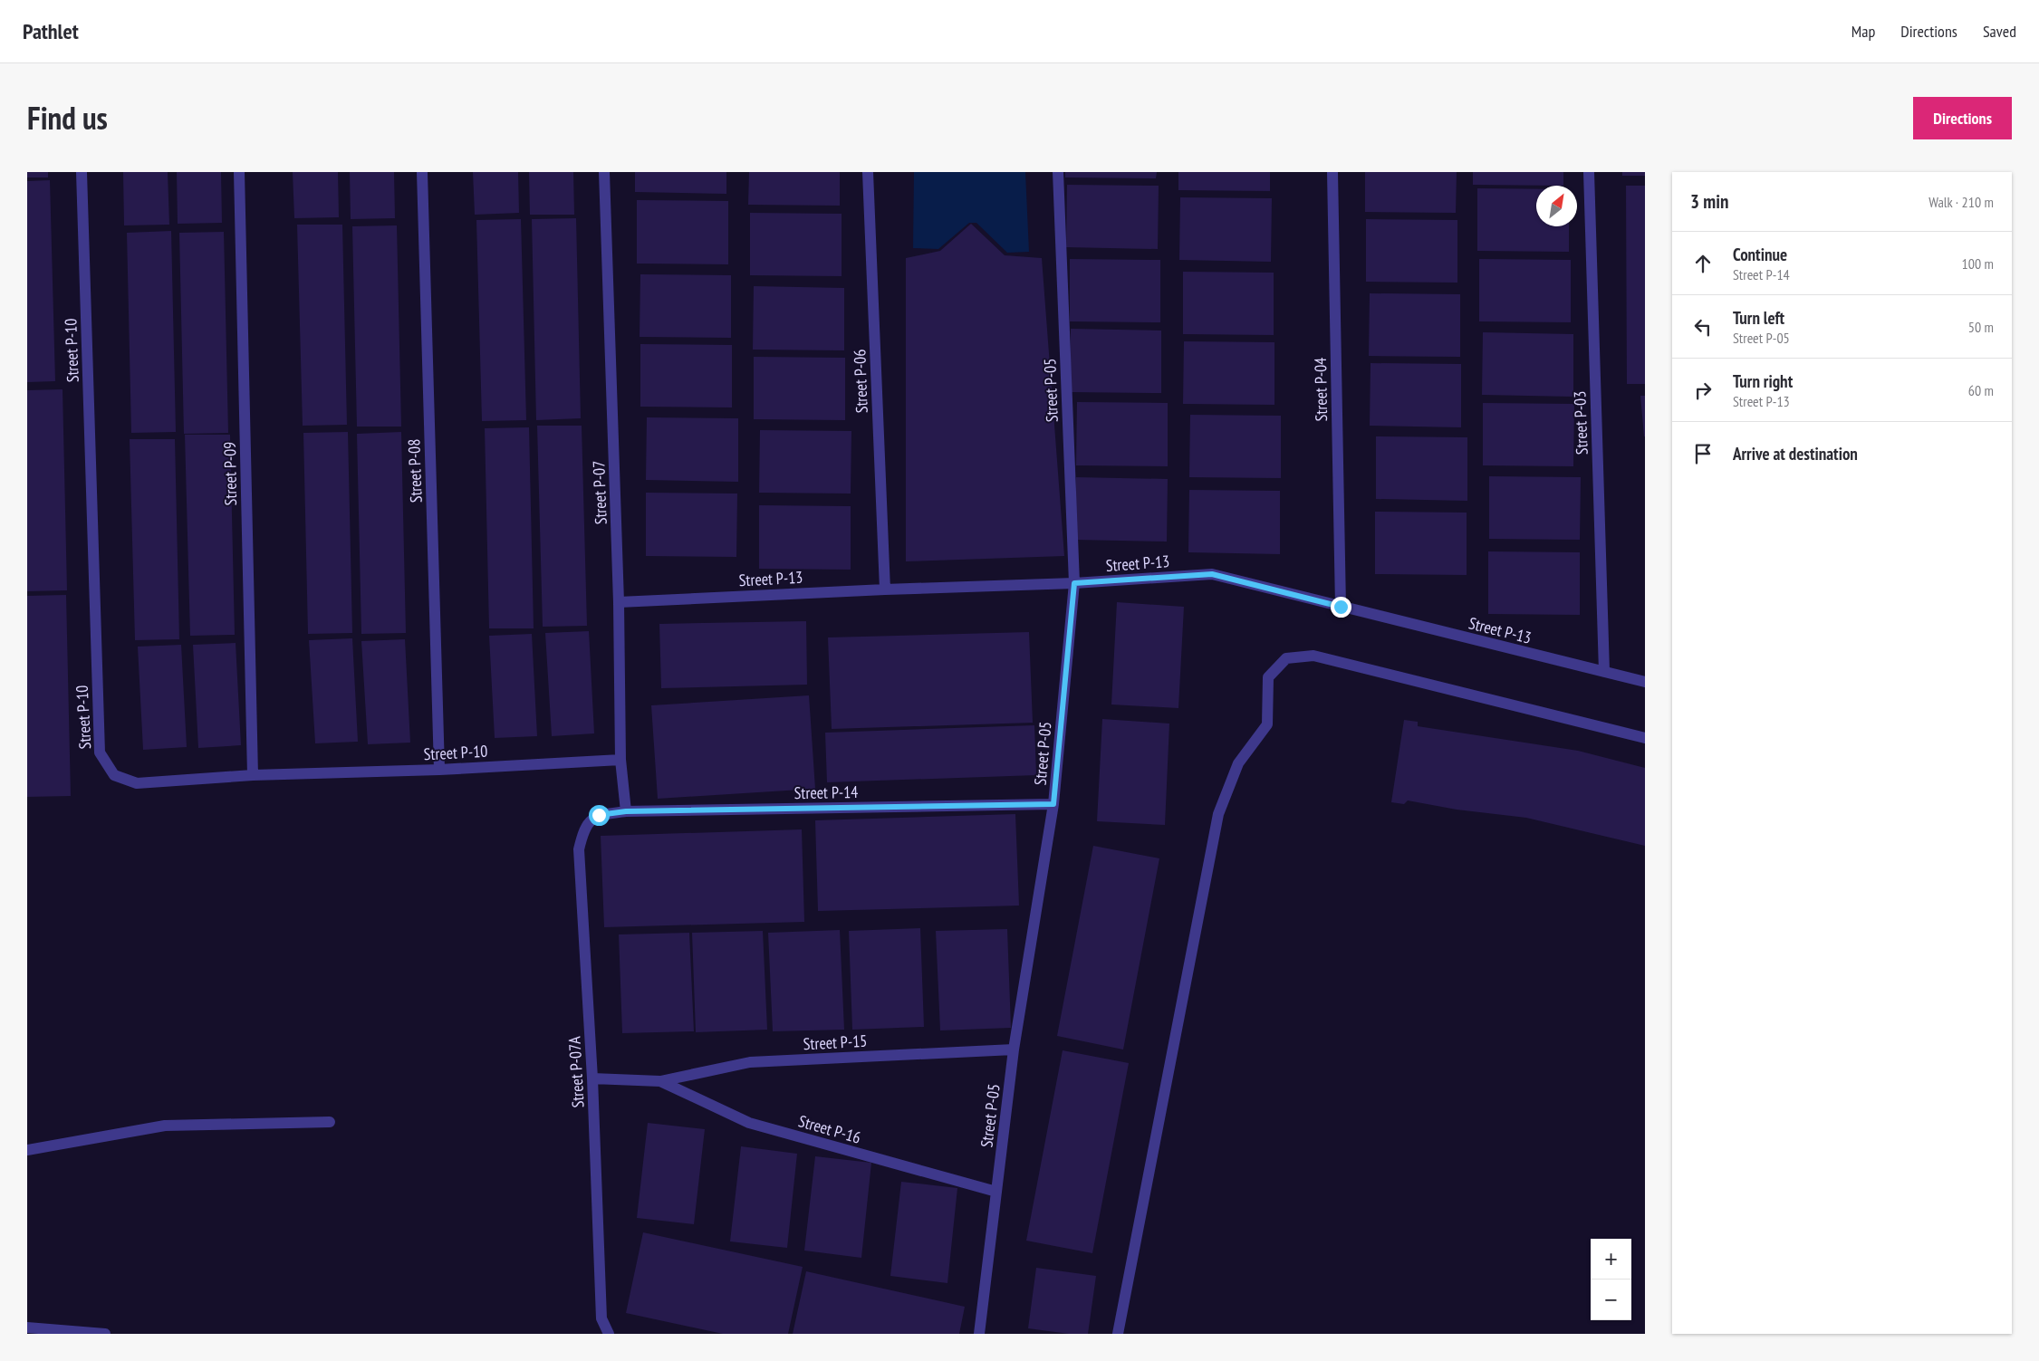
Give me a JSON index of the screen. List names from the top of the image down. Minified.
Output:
{"streets":{"street":["Street P-10","Street P-06","Street P-04","Street P-05","Street P-03","Street P-08","Street P-09","Street P-07","Street P-13","Street P-14","Street P-15","Street P-07A","Street P-16"]},"crossings":[["Street P-10","Street P-08"],["Street P-10","Street P-09"],["Street P-10","Street P-07"],["Street P-06","Street P-13"],["Street P-04","Street P-13"],["Street P-05","Street P-13"],["Street P-05","Street P-14"],["Street P-05","Street P-15"],["Street P-05","Street P-16"],["Street P-03","Street P-13"],["Street P-07","Street P-13"],["Street P-07","Street P-14"],["Street P-14","Street P-07A"],["Street P-15","Street P-16"]],"north":"top right","page":{"header":"Pathlet","nav":["Map","Directions","Saved"],"title":"Find us","buttons":"Directions","heading":["3 min","Walk · 210 m"],"list":[["Continue","Street P-14","100 m"],["Turn left","Street P-05","50 m"],["Turn right","Street P-13","60 m"],"Arrive at destination"],"map_buttons":["+","−"]}}
